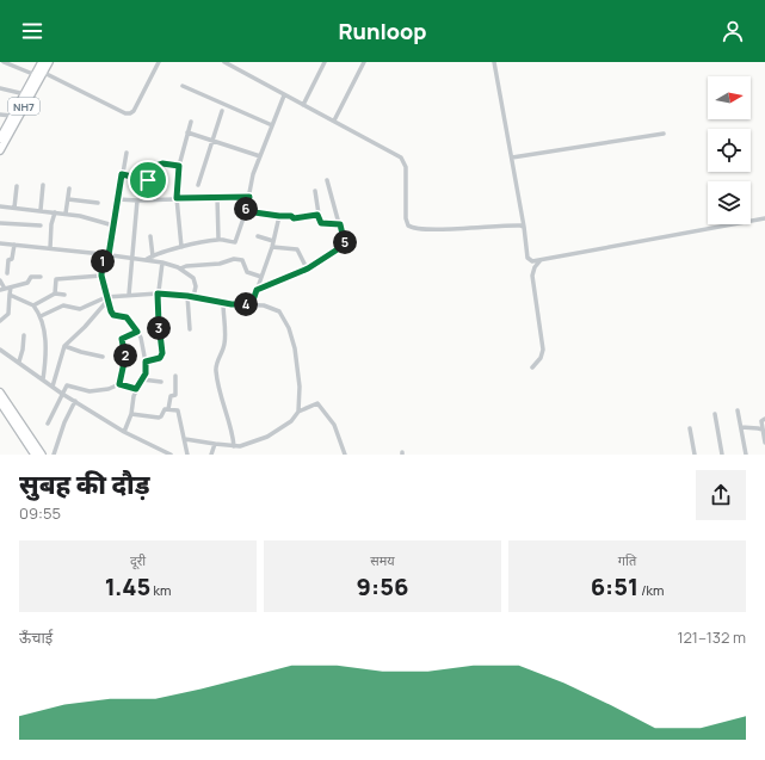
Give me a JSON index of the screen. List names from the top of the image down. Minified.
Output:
{"streets":{"highway":["NH7"]},"north":"right","page":{"header":"Runloop","pins":["6","5","1","4","3","2"],"heading":["सुबह की दौड़","09:55"],"stats":[["दूरी","1.45 km"],["समय","9:56"],["गति","6:51 /km"]],"chart":["ऊँचाई","121–132 m"]}}
